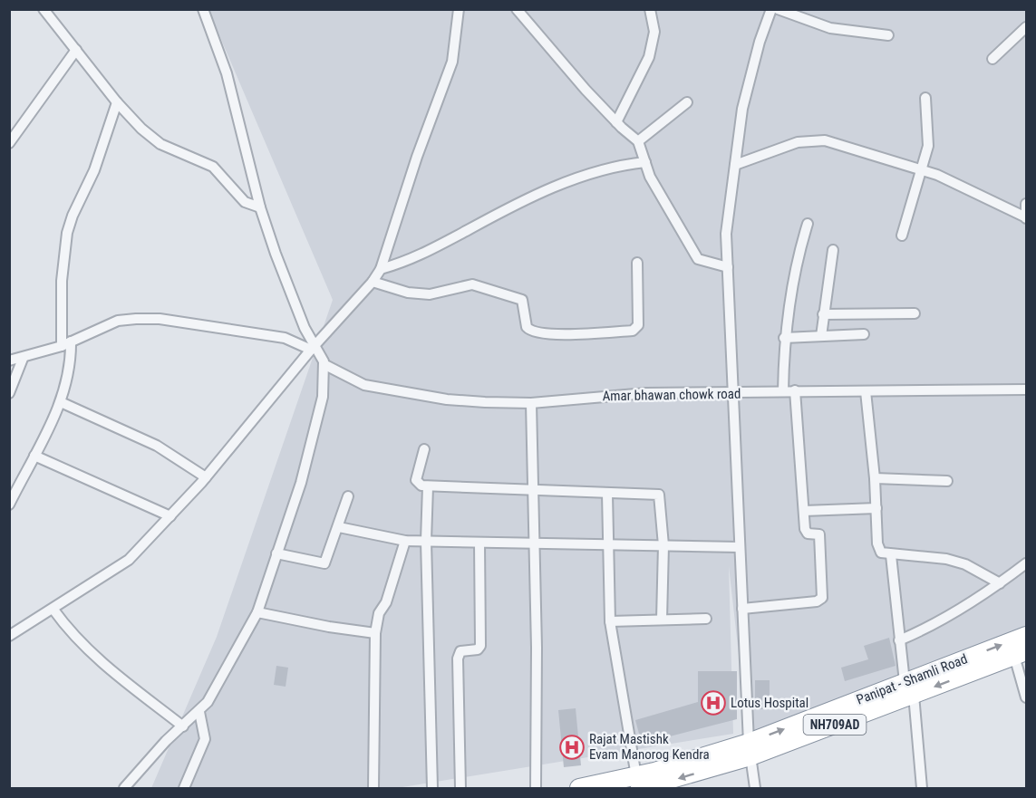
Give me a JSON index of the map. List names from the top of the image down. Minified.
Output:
{"streets":{"highway":["Panipat - Shamli Road","NH709AD"],"street":["Amar bhawan chowk road"]},"places":{"hospital":["Lotus Hospital","Rajat Mastishk Evam Manorog Kendra"]}}
